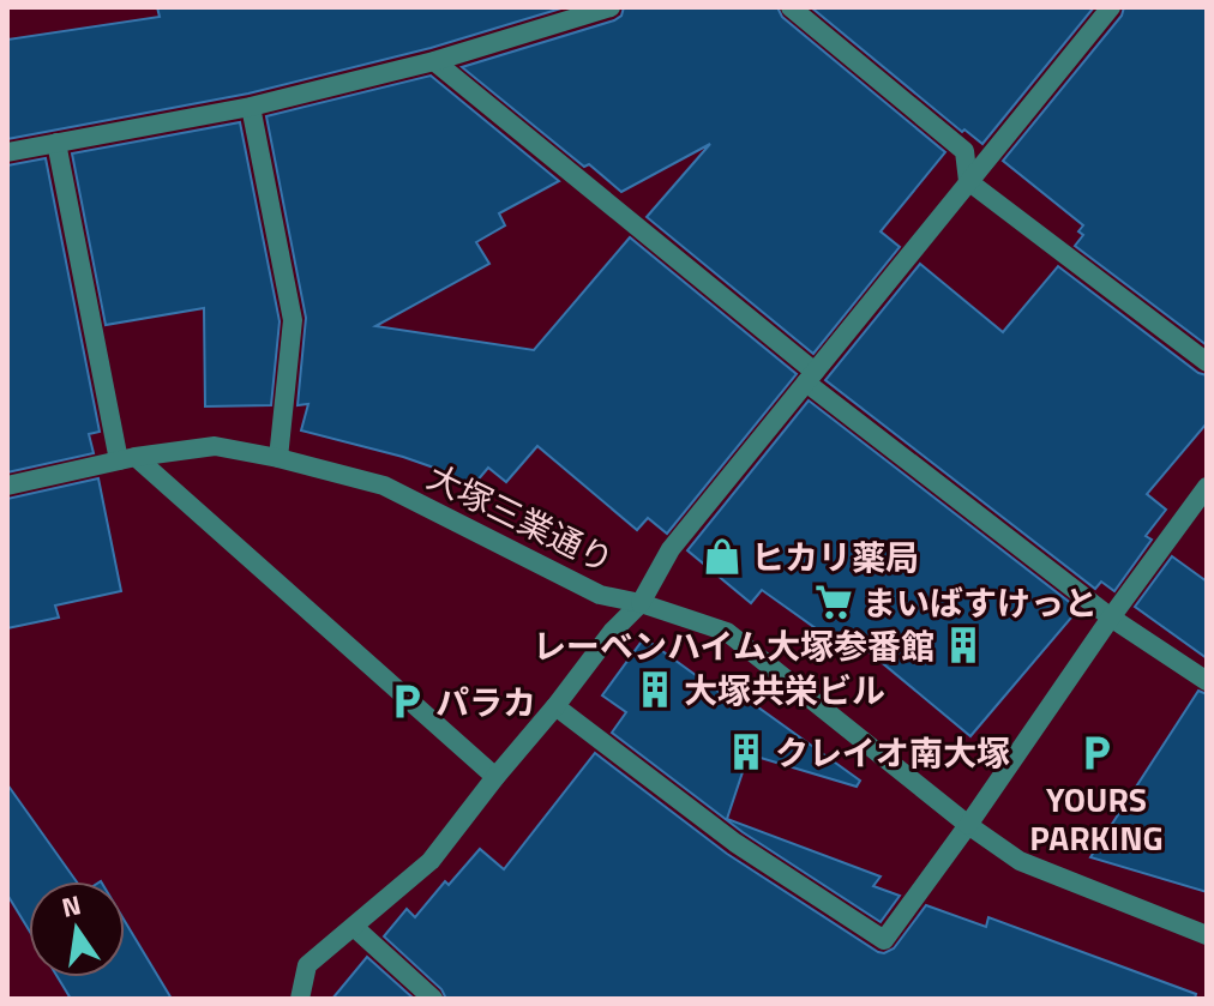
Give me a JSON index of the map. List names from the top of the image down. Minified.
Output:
{"streets":{"street":["大塚三業通り"]},"places":{"shop":["ヒカリ薬局"],"supermarket":["まいばすけっと"],"building":["レーベンハイム大塚参番館","大塚共栄ビル","クレイオ南大塚"],"parking":["パラカ","YOURS PARKING"]},"north":"top"}
